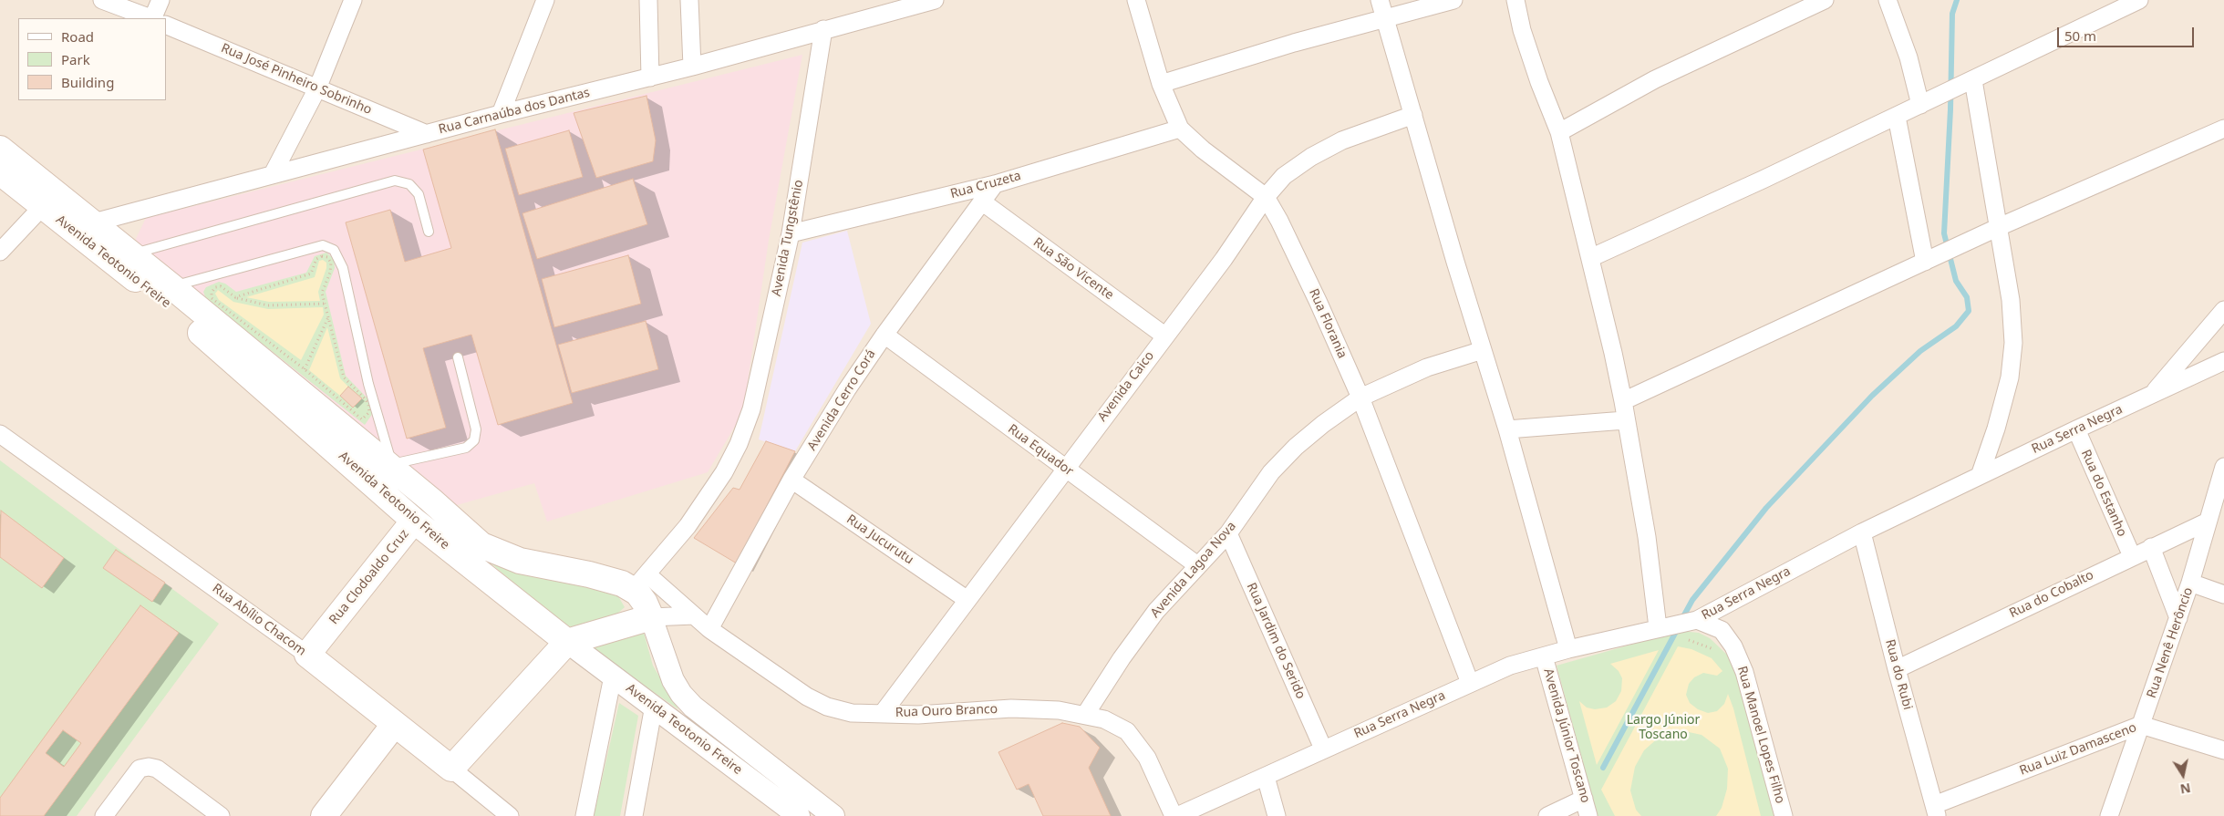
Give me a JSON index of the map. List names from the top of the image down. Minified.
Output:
{"streets":{"main road":["Avenida Teotonio Freire","Rua Clodoaldo Cruz","Rua Abílio Chacom"],"street":["Rua José Pinheiro Sobrinho","Rua Carnaúba dos Dantas","Rua Cruzeta","Avenida Tungstênio","Rua São Vicente","Rua Florania","Avenida Caico","Avenida Cerro Corá","Rua Serra Negra","Rua Equador","Rua do Estanho","Rua Jucurutu","Avenida Lagoa Nova","Rua do Cobalto","Rua Jardim do Serido","Rua Nenê Herôncio","Rua do Rubi","Rua Ouro Branco","Rua Manoel Lopes Filho","Avenida Júnior Toscano","Rua Luiz Damasceno"]},"crossings":[["Rua José Pinheiro Sobrinho","Rua Carnaúba dos Dantas"],["Rua Carnaúba dos Dantas","Avenida Tungstênio"],["Rua Carnaúba dos Dantas","Avenida Teotonio Freire"],["Rua Cruzeta","Avenida Tungstênio"],["Rua Cruzeta","Rua Florania"],["Rua Cruzeta","Avenida Cerro Corá"],["Avenida Tungstênio","Avenida Teotonio Freire"],["Avenida Tungstênio","Rua Ouro Branco"],["Avenida Teotonio Freire","Rua Clodoaldo Cruz"],["Avenida Teotonio Freire","Rua Ouro Branco"],["Rua São Vicente","Avenida Caico"],["Rua São Vicente","Avenida Cerro Corá"],["Rua Florania","Avenida Caico"],["Rua Florania","Rua Serra Negra"],["Rua Florania","Avenida Lagoa Nova"],["Avenida Caico","Rua Equador"],["Avenida Caico","Rua Jucurutu"],["Avenida Caico","Rua Ouro Branco"],["Avenida Cerro Corá","Rua Equador"],["Avenida Cerro Corá","Rua Jucurutu"],["Avenida Cerro Corá","Rua Ouro Branco"],["Rua Serra Negra","Rua do Estanho"],["Rua Serra Negra","Rua Jardim do Serido"],["Rua Serra Negra","Rua do Rubi"],["Rua Serra Negra","Rua Manoel Lopes Filho"],["Rua Serra Negra","Avenida Júnior Toscano"],["Rua Equador","Avenida Lagoa Nova"],["Rua do Estanho","Rua do Cobalto"],["Avenida Lagoa Nova","Rua Jardim do Serido"],["Avenida Lagoa Nova","Rua Ouro Branco"],["Rua Clodoaldo Cruz","Rua Abílio Chacom"],["Rua do Cobalto","Rua Nenê Herôncio"],["Rua do Cobalto","Rua do Rubi"],["Rua Nenê Herôncio","Rua Luiz Damasceno"],["Rua do Rubi","Rua Luiz Damasceno"]],"parks":["Largo Júnior Toscano"],"legend":["Road","Park","Building"],"scale_bar":"50 m","north":"bottom"}
